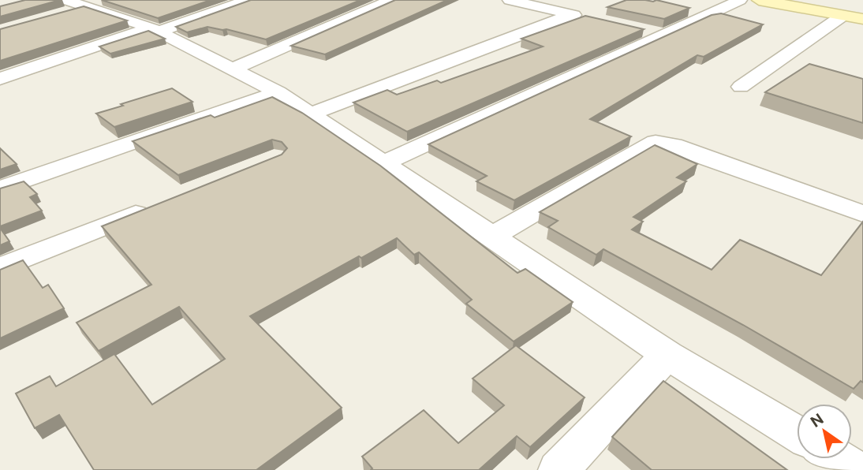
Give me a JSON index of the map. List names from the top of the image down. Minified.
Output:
{"north":"top left"}
